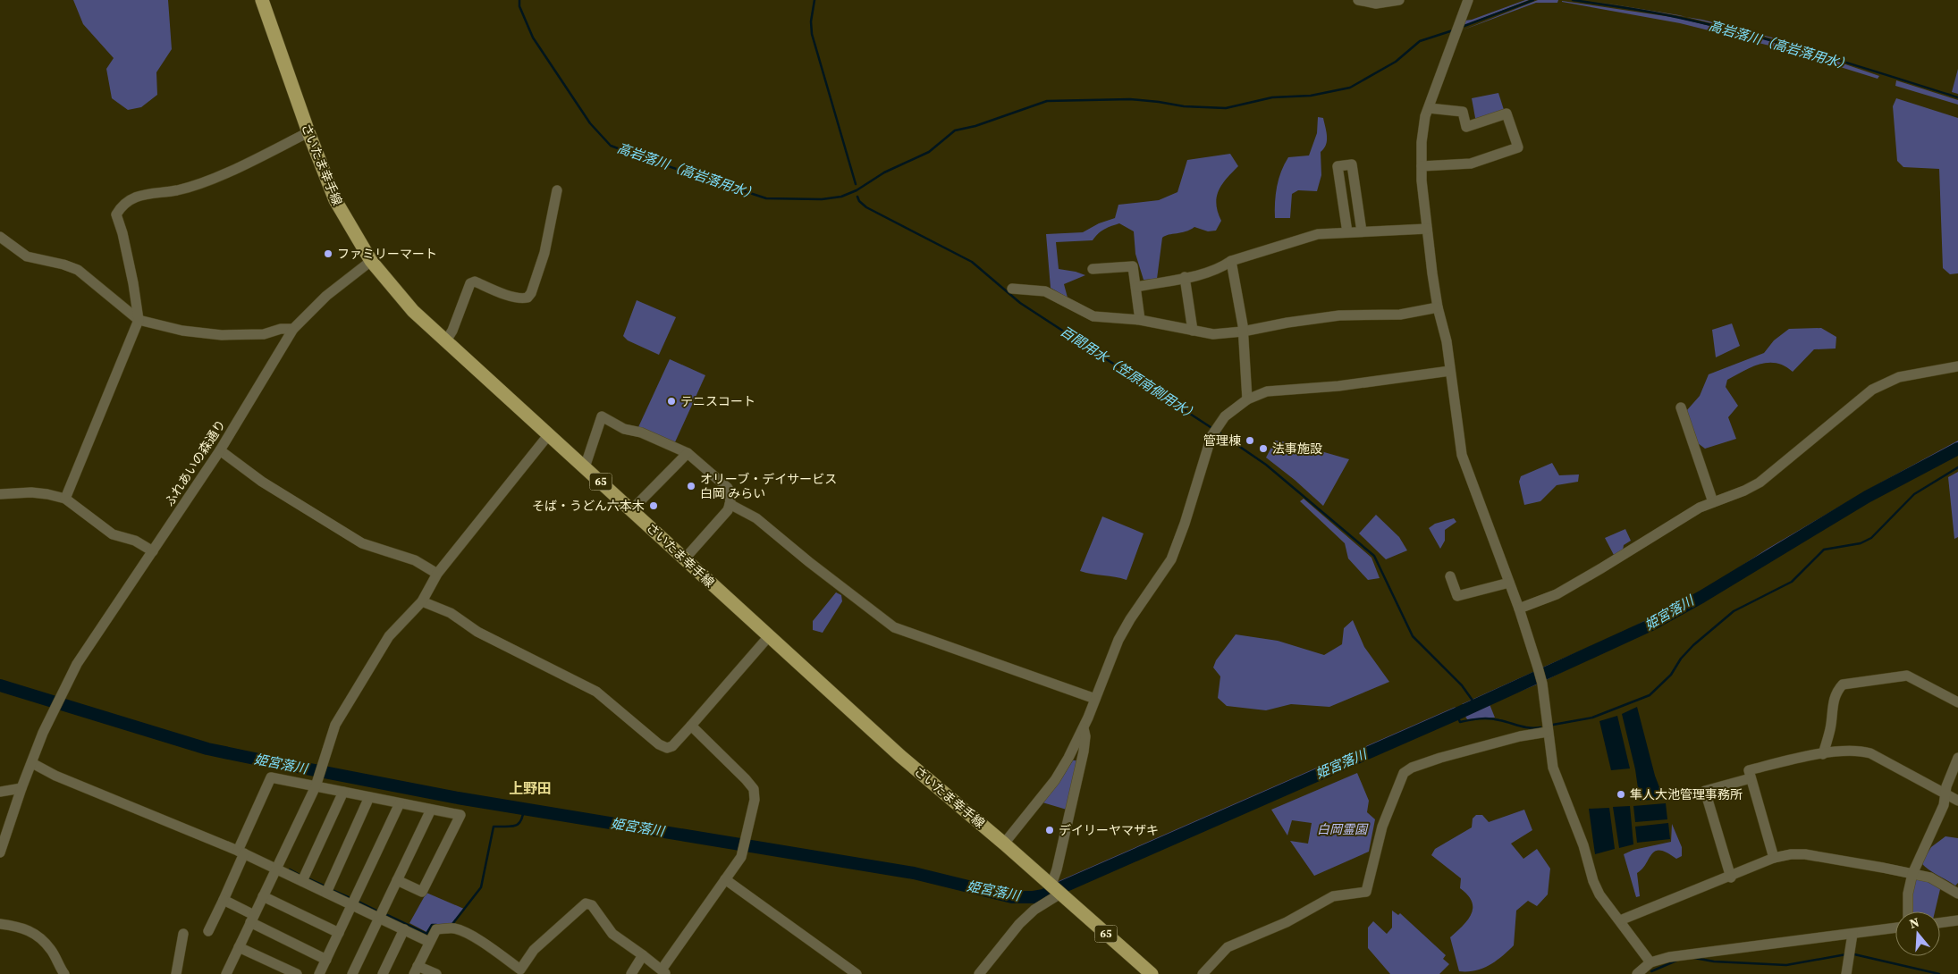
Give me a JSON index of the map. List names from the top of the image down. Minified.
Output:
{"streets":{"main road":["さいたま幸手線","65"],"street":["ふれあいの森通り"]},"crossings":[["さいたま幸手線","ふれあいの森通り"]],"districts":["上野田"],"water":["高岩落川（高岩落用水）","百間用水（笠原南側用水）","姫宮落川"],"parks":["白岡霊園"],"places":["ファミリーマート","テニスコート","管理棟","法事施設","オリーブ・デイサービス 白岡 みらい","そば・うどん六本木","隼人大池管理事務所","デイリーヤマザキ"],"north":"top"}
